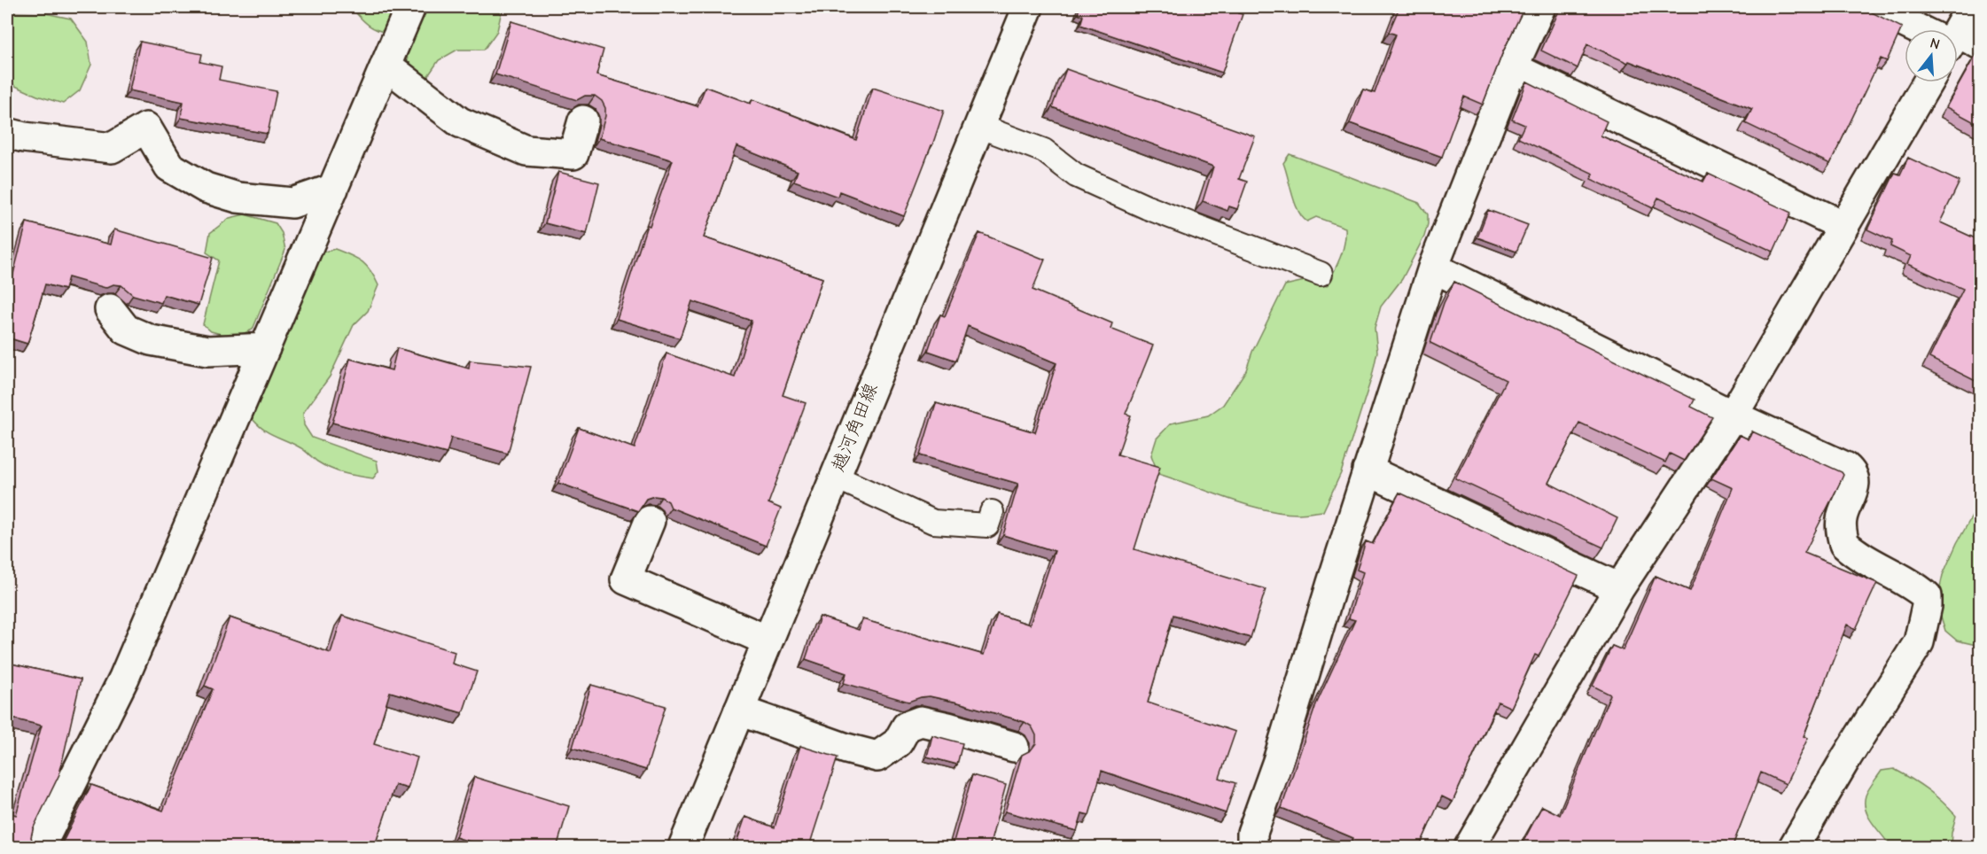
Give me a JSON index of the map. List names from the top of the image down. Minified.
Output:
{"streets":{"street":["越河角田線"]},"north":"top"}
